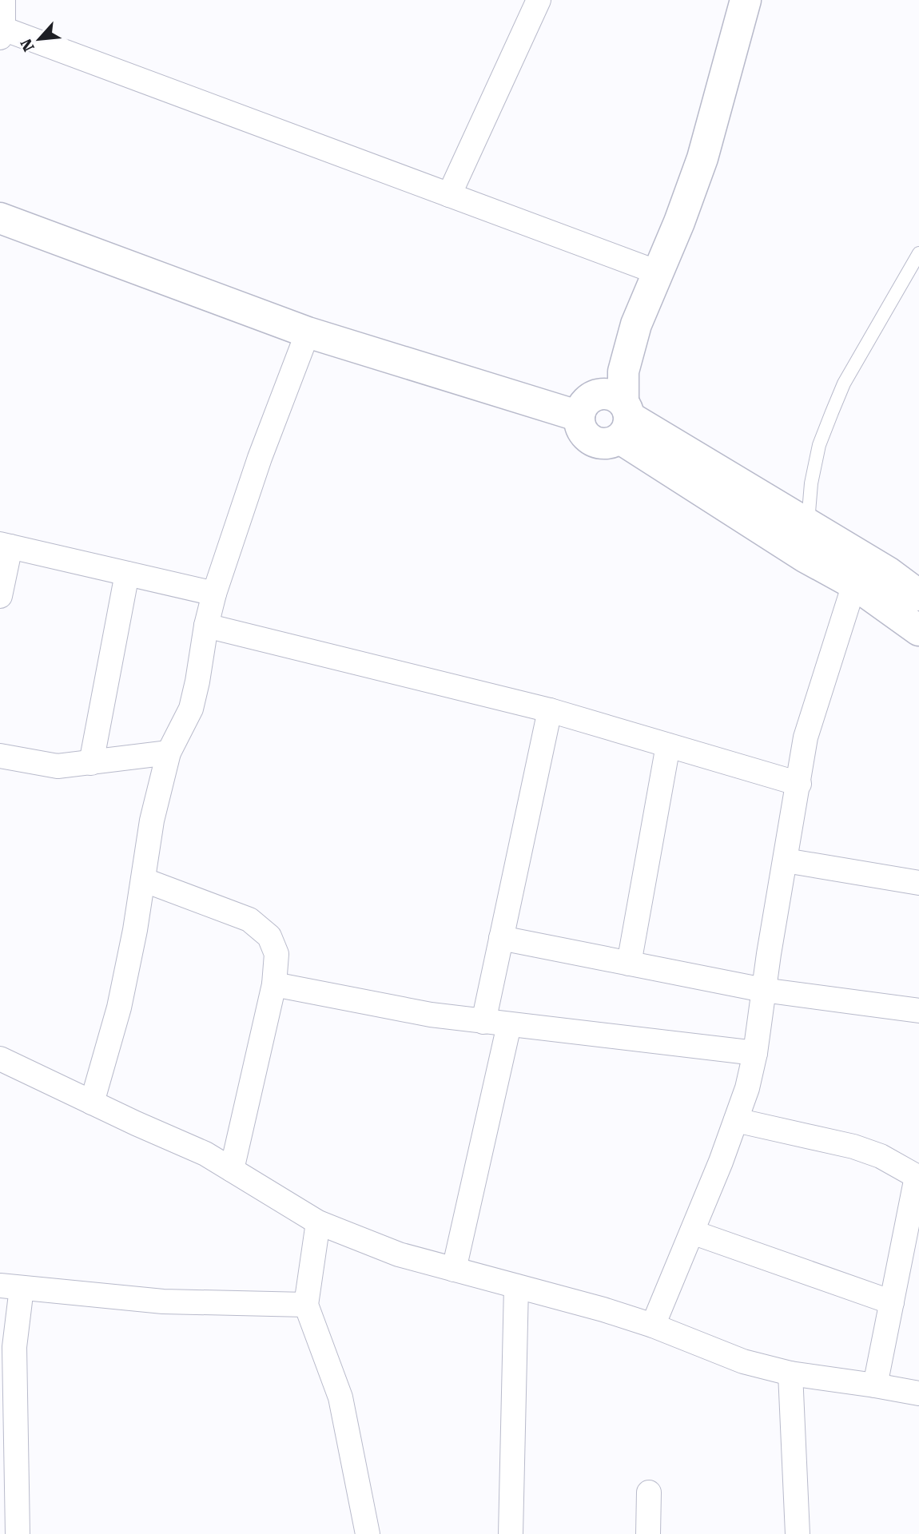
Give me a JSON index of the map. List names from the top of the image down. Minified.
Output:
{"north":"bottom left"}
